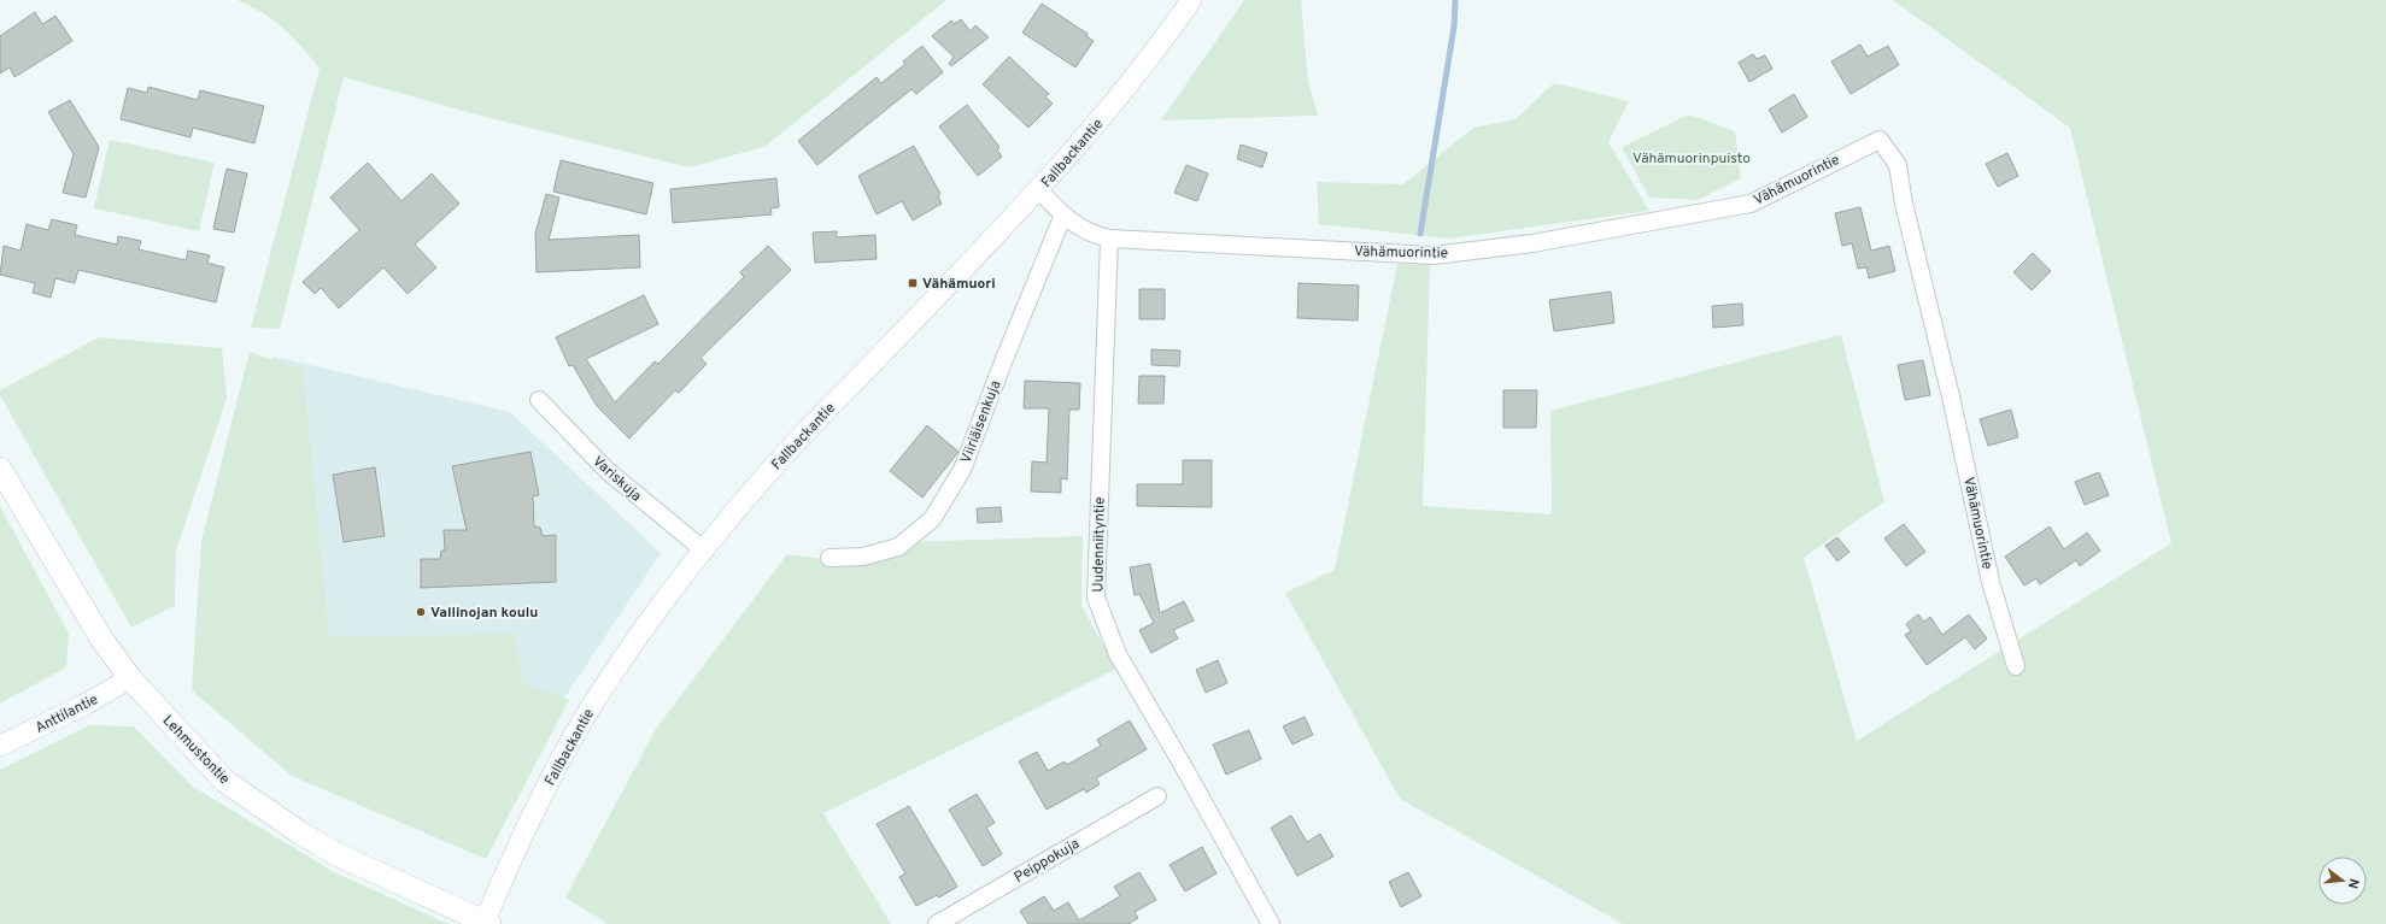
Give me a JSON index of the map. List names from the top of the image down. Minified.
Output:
{"streets":{"main road":["Lehmustontie"],"street":["Fallbackantie","Vähämuorintie","Viiriäisenkuja","Variskuja","Uudenniityntie","Anttilantie","Peippokuja"]},"crossings":[["Fallbackantie","Variskuja"],["Fallbackantie","Lehmustontie"],["Vähämuorintie","Uudenniityntie"],["Anttilantie","Lehmustontie"]],"parks":["Vähämuorinpuisto"],"places":{"transit":["Vähämuori"],"other":["Vallinojan koulu"]},"north":"right"}
